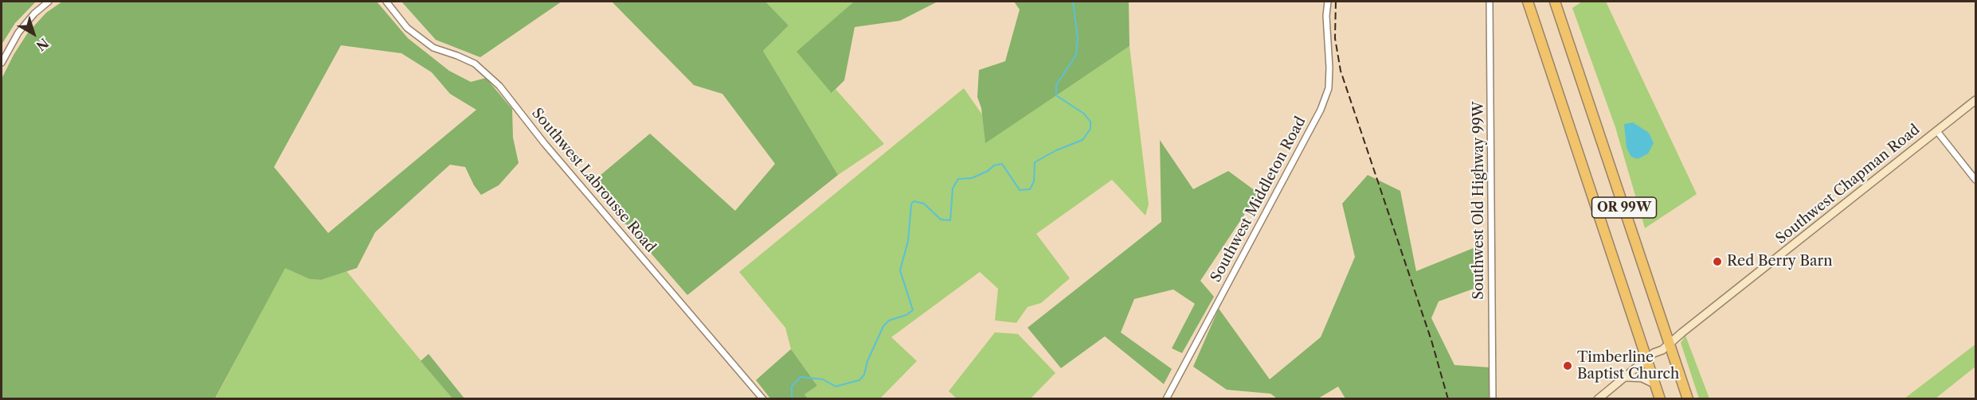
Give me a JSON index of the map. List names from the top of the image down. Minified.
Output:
{"streets":{"highway":["OR 99W"],"street":["Southwest Labrousse Road","Southwest Chapman Road","Southwest Middleton Road","Southwest Old Highway 99W"]},"crossings":[["Southwest Chapman Road","OR 99W"]],"places":["Red Berry Barn","Timberline Baptist Church"],"north":"bottom right"}
